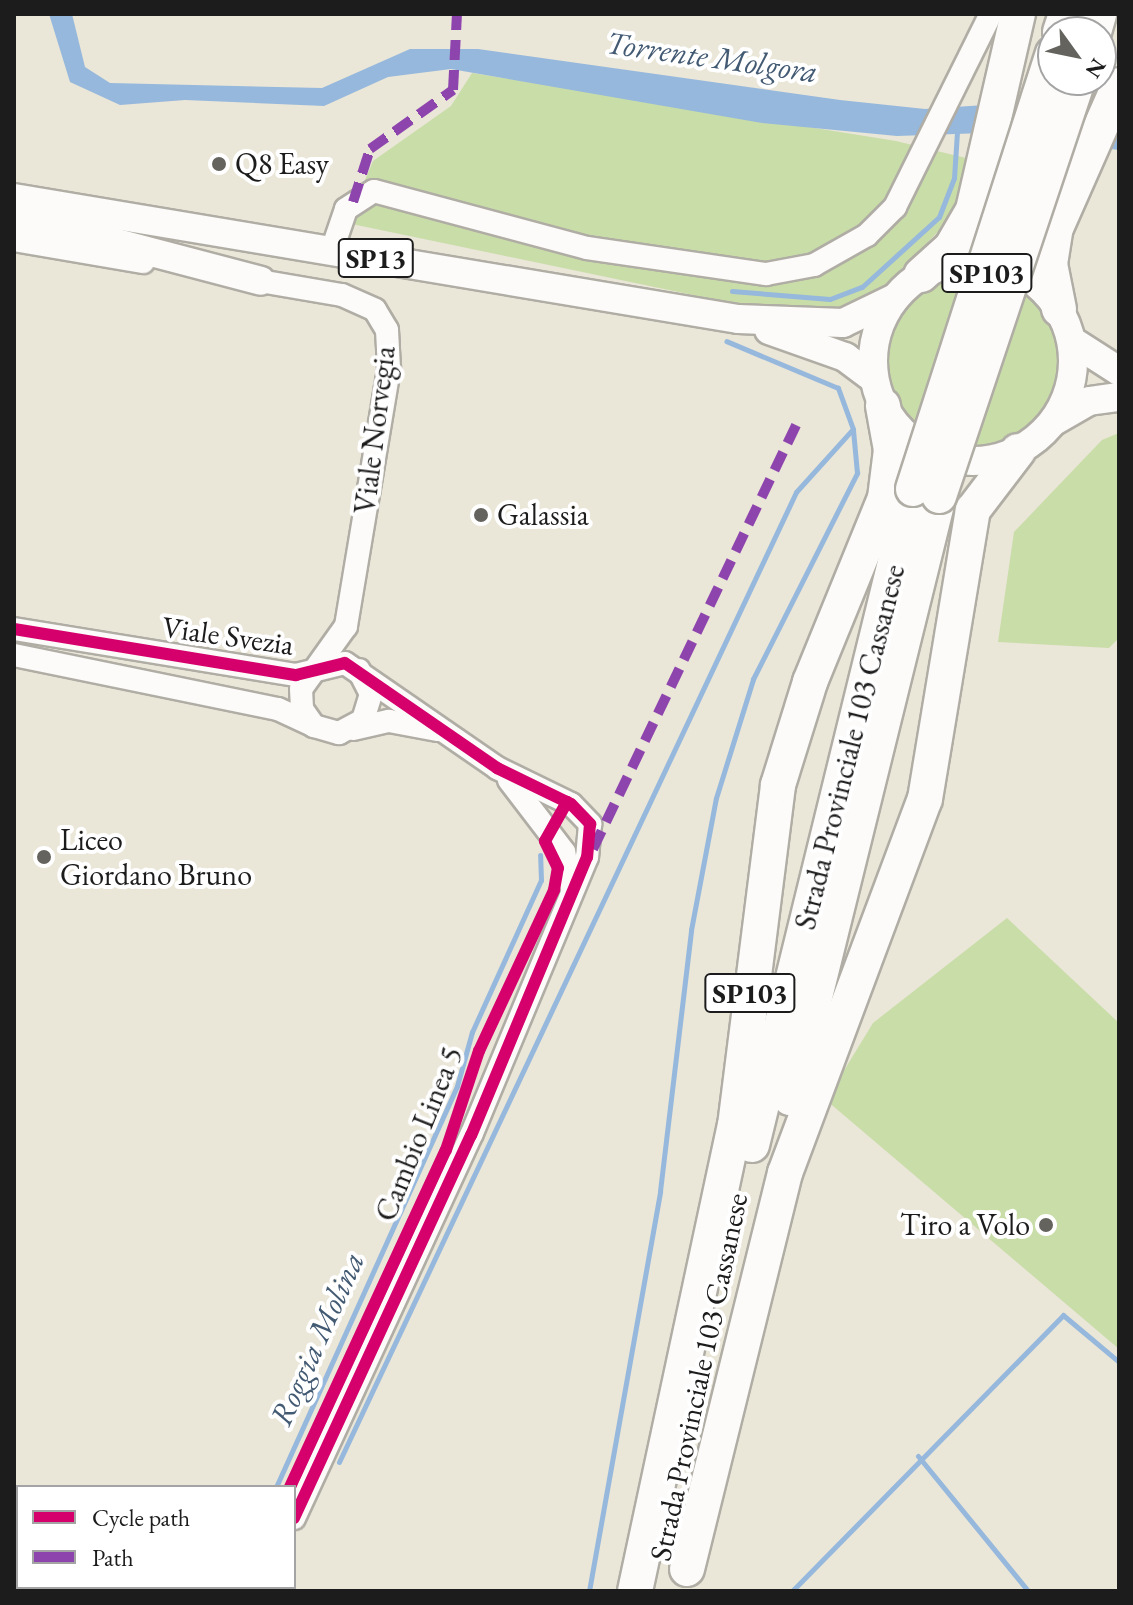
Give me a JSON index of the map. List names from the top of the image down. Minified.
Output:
{"streets":{"highway":["SP103","Strada Provinciale 103 Cassanese"],"main road":["SP13"],"street":["Viale Norvegia","Viale Svezia"],"cycle path":["Cambio Linea 5"]},"crossings":[["SP13","SP103"],["SP103","Strada Provinciale 103 Cassanese"],["Viale Norvegia","Viale Svezia"]],"water":["Torrente Molgora","Roggia Molina"],"places":["Q8 Easy","Galassia","Liceo Giordano Bruno","Tiro a Volo"],"legend":["Cycle path","Path"],"north":"bottom right"}
